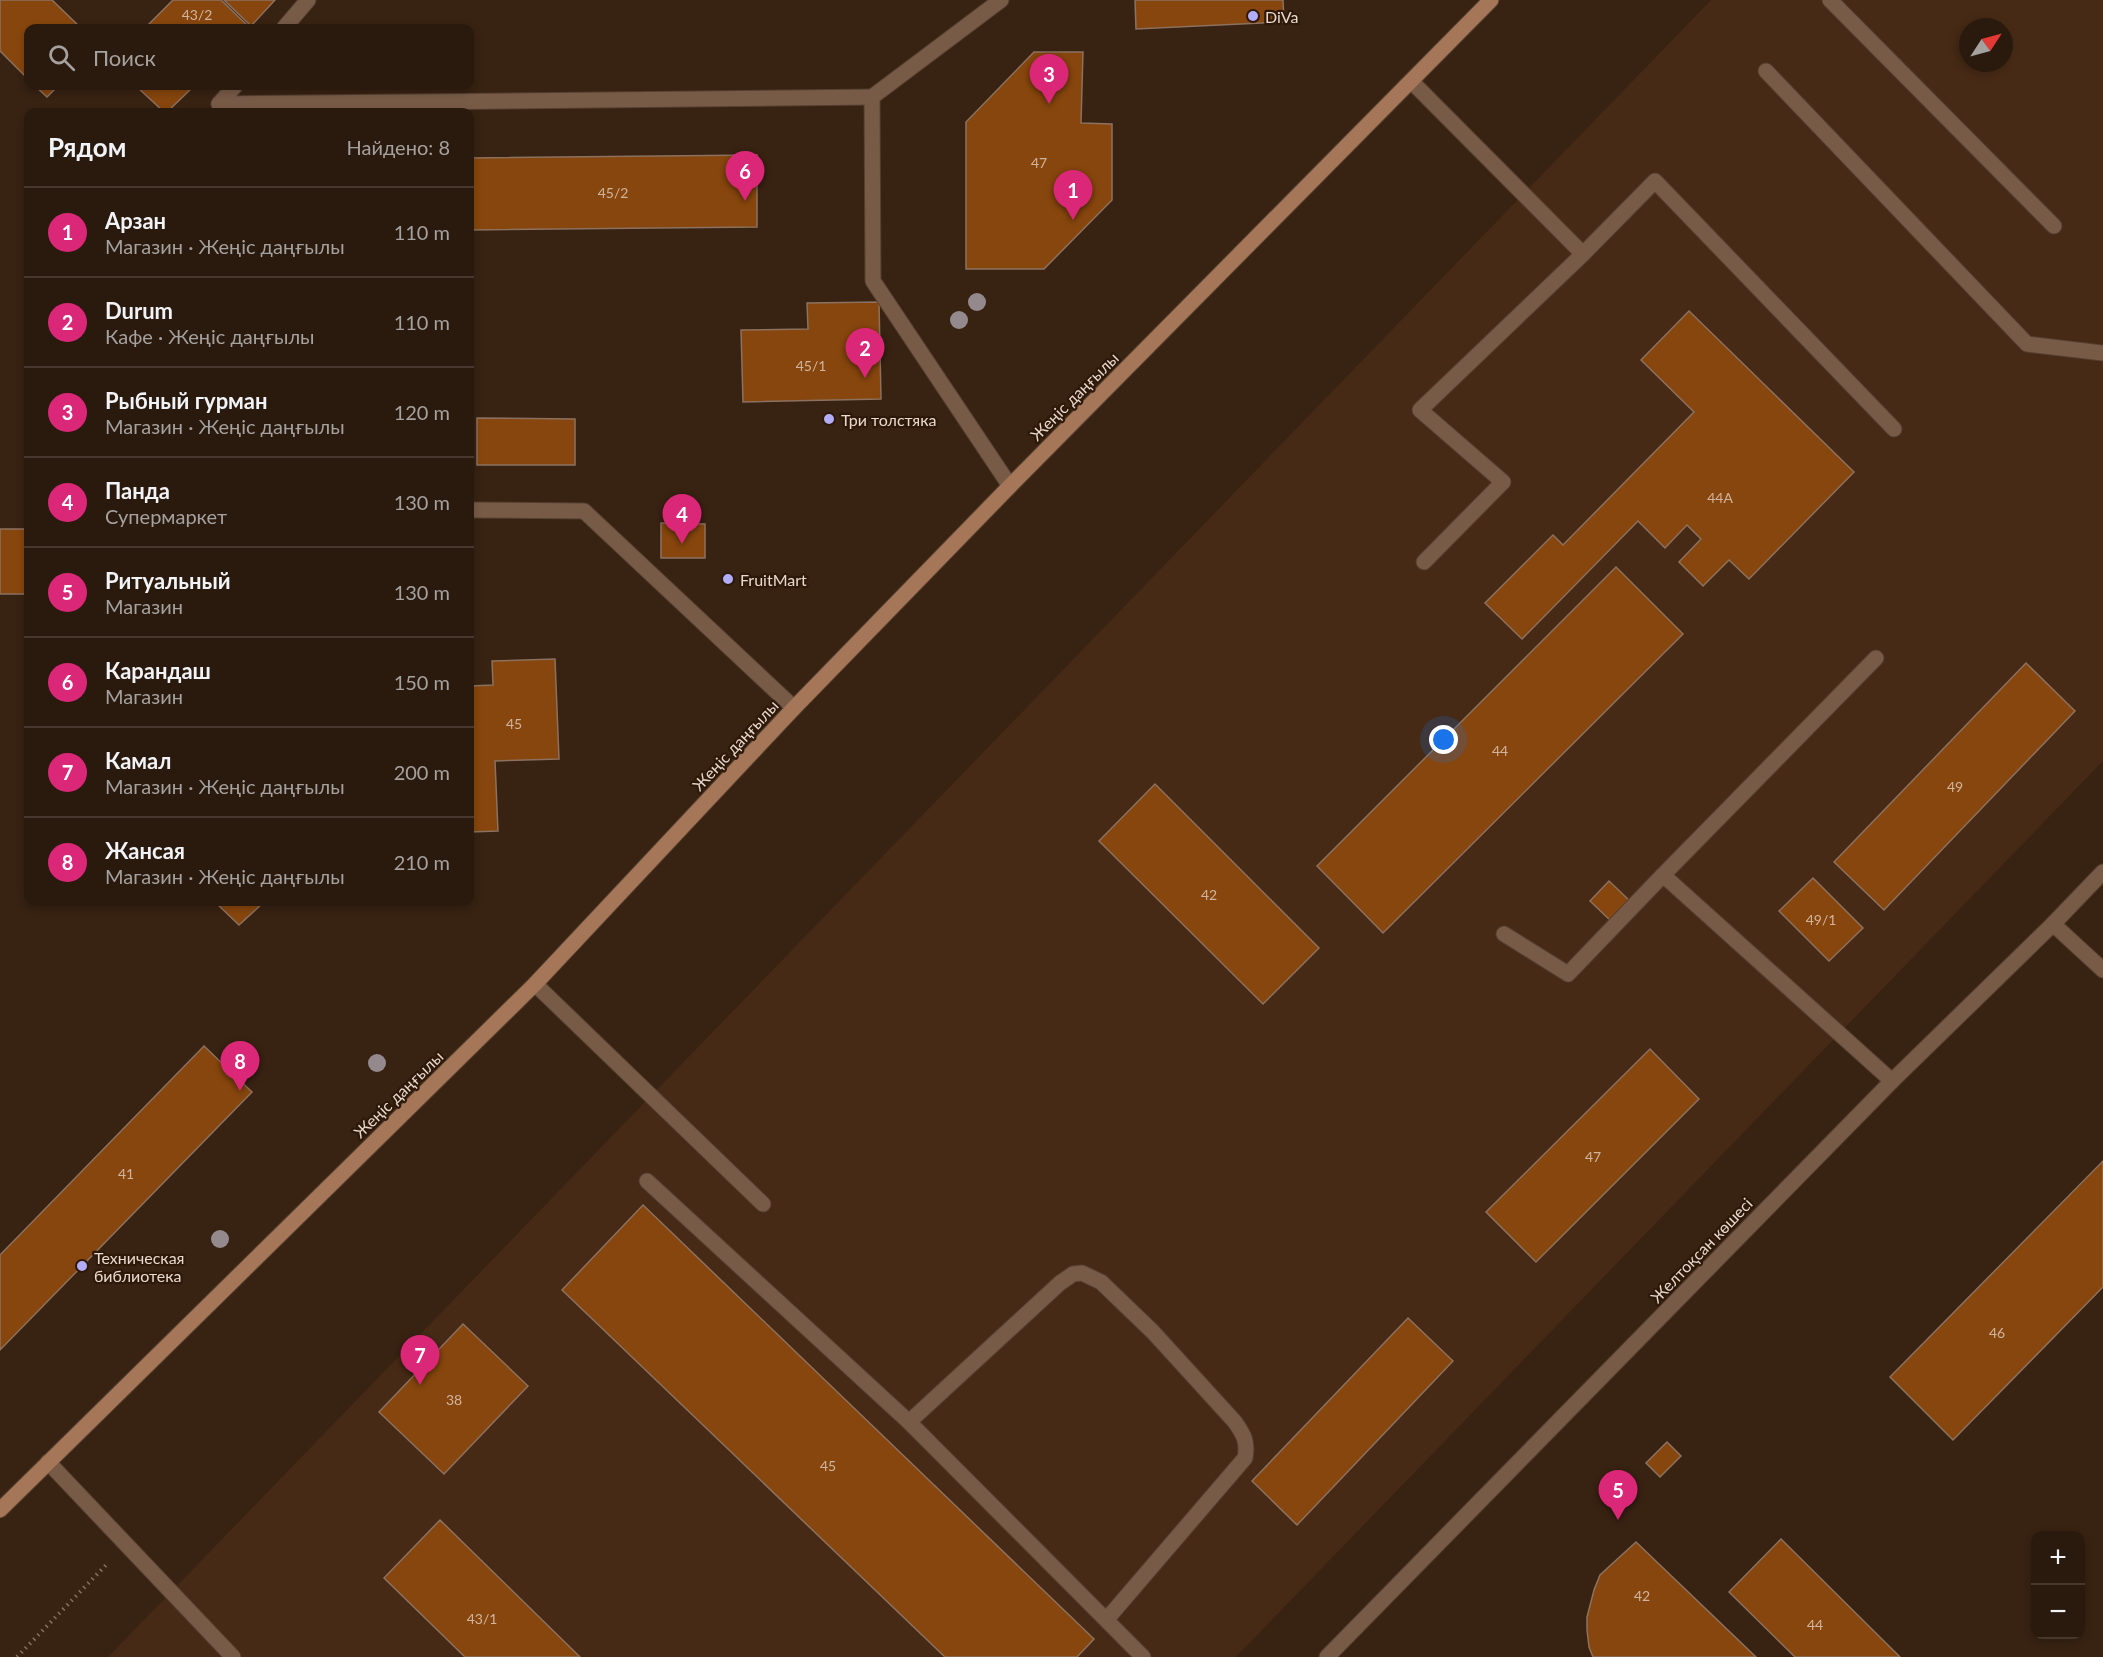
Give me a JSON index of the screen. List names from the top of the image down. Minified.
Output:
{"streets":{"main road":["Жеңіс даңғылы"],"street":["Желтоқсан көшесі"]},"places":["DiVa","Три толстяка","FruitMart","Техническая библиотека"],"house_numbers":["43/2","47","45/2","45/1","44А","45","44","49","42","49/1","47","41","46","38","45","42","43/1","44"],"north":"top right","page":{"search":"Поиск","pins":["3","6","1","2","4","8","7","5"],"heading":["Рядом","Найдено: 8"],"list":[{"mark":"1","name":"Арзан","note":"Магазин · Жеңіс даңғылы","value":"110 m"},{"mark":"2","name":"Durum","note":"Кафе · Жеңіс даңғылы","value":"110 m"},{"mark":"3","name":"Рыбный гурман","note":"Магазин · Жеңіс даңғылы","value":"120 m"},{"mark":"4","name":"Панда","note":"Супермаркет","value":"130 m"},{"mark":"5","name":"Ритуальный","note":"Магазин","value":"130 m"},{"mark":"6","name":"Карандаш","note":"Магазин","value":"150 m"},{"mark":"7","name":"Камал","note":"Магазин · Жеңіс даңғылы","value":"200 m"},{"mark":"8","name":"Жансая","note":"Магазин · Жеңіс даңғылы","value":"210 m"}],"map_buttons":["+","−"]}}
